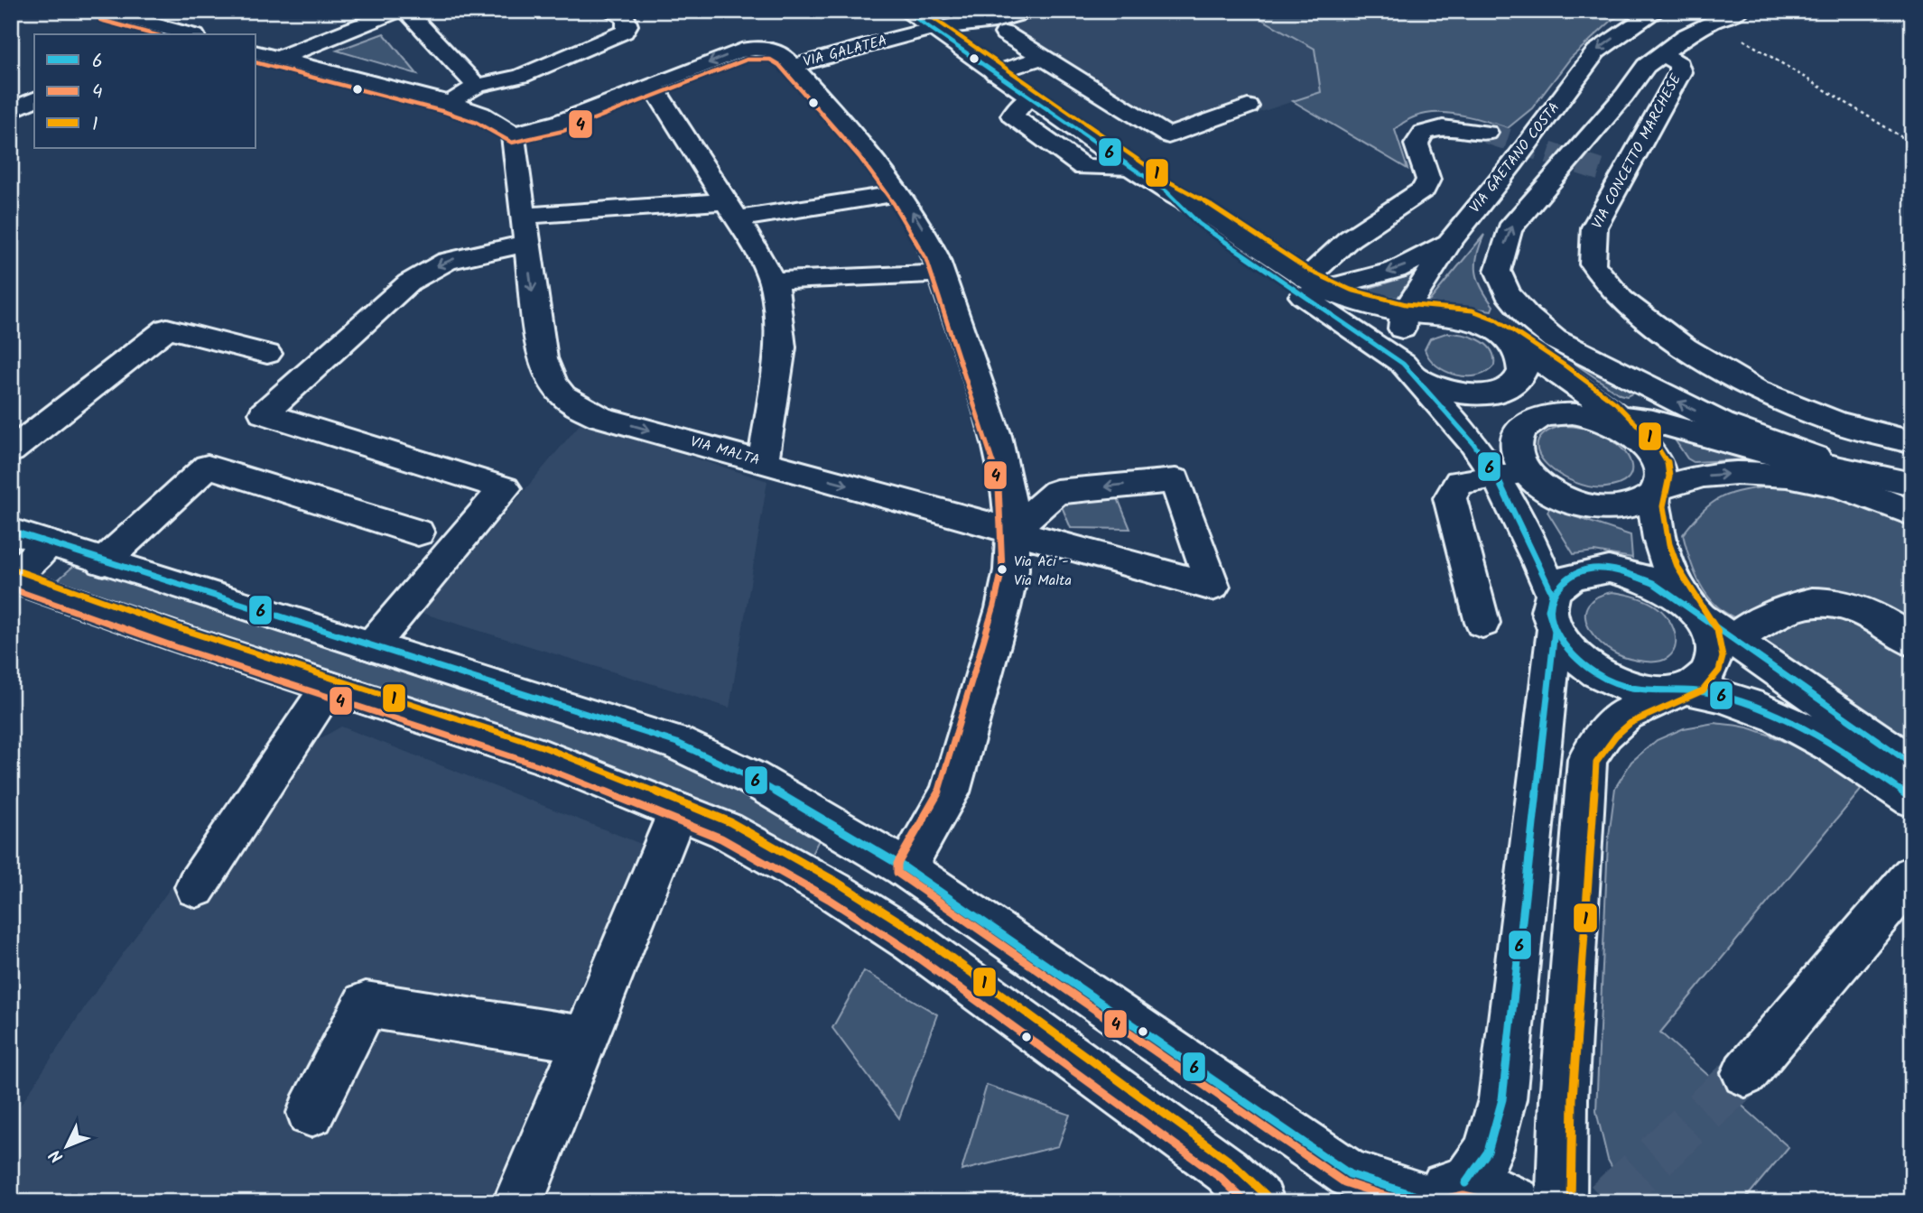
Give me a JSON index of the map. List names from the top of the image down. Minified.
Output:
{"streets":{"street":["VIA GALATEA","VIA CONCETTO MARCHESE","VIA GAETANO COSTA","VIA MALTA"]},"crossings":[["VIA GALATEA","VIA MALTA"]],"places":["Via Aci - Via Malta"],"lines":["transit line 6","transit line 1","transit line 4"],"legend":["6","4","1"],"north":"bottom left"}
